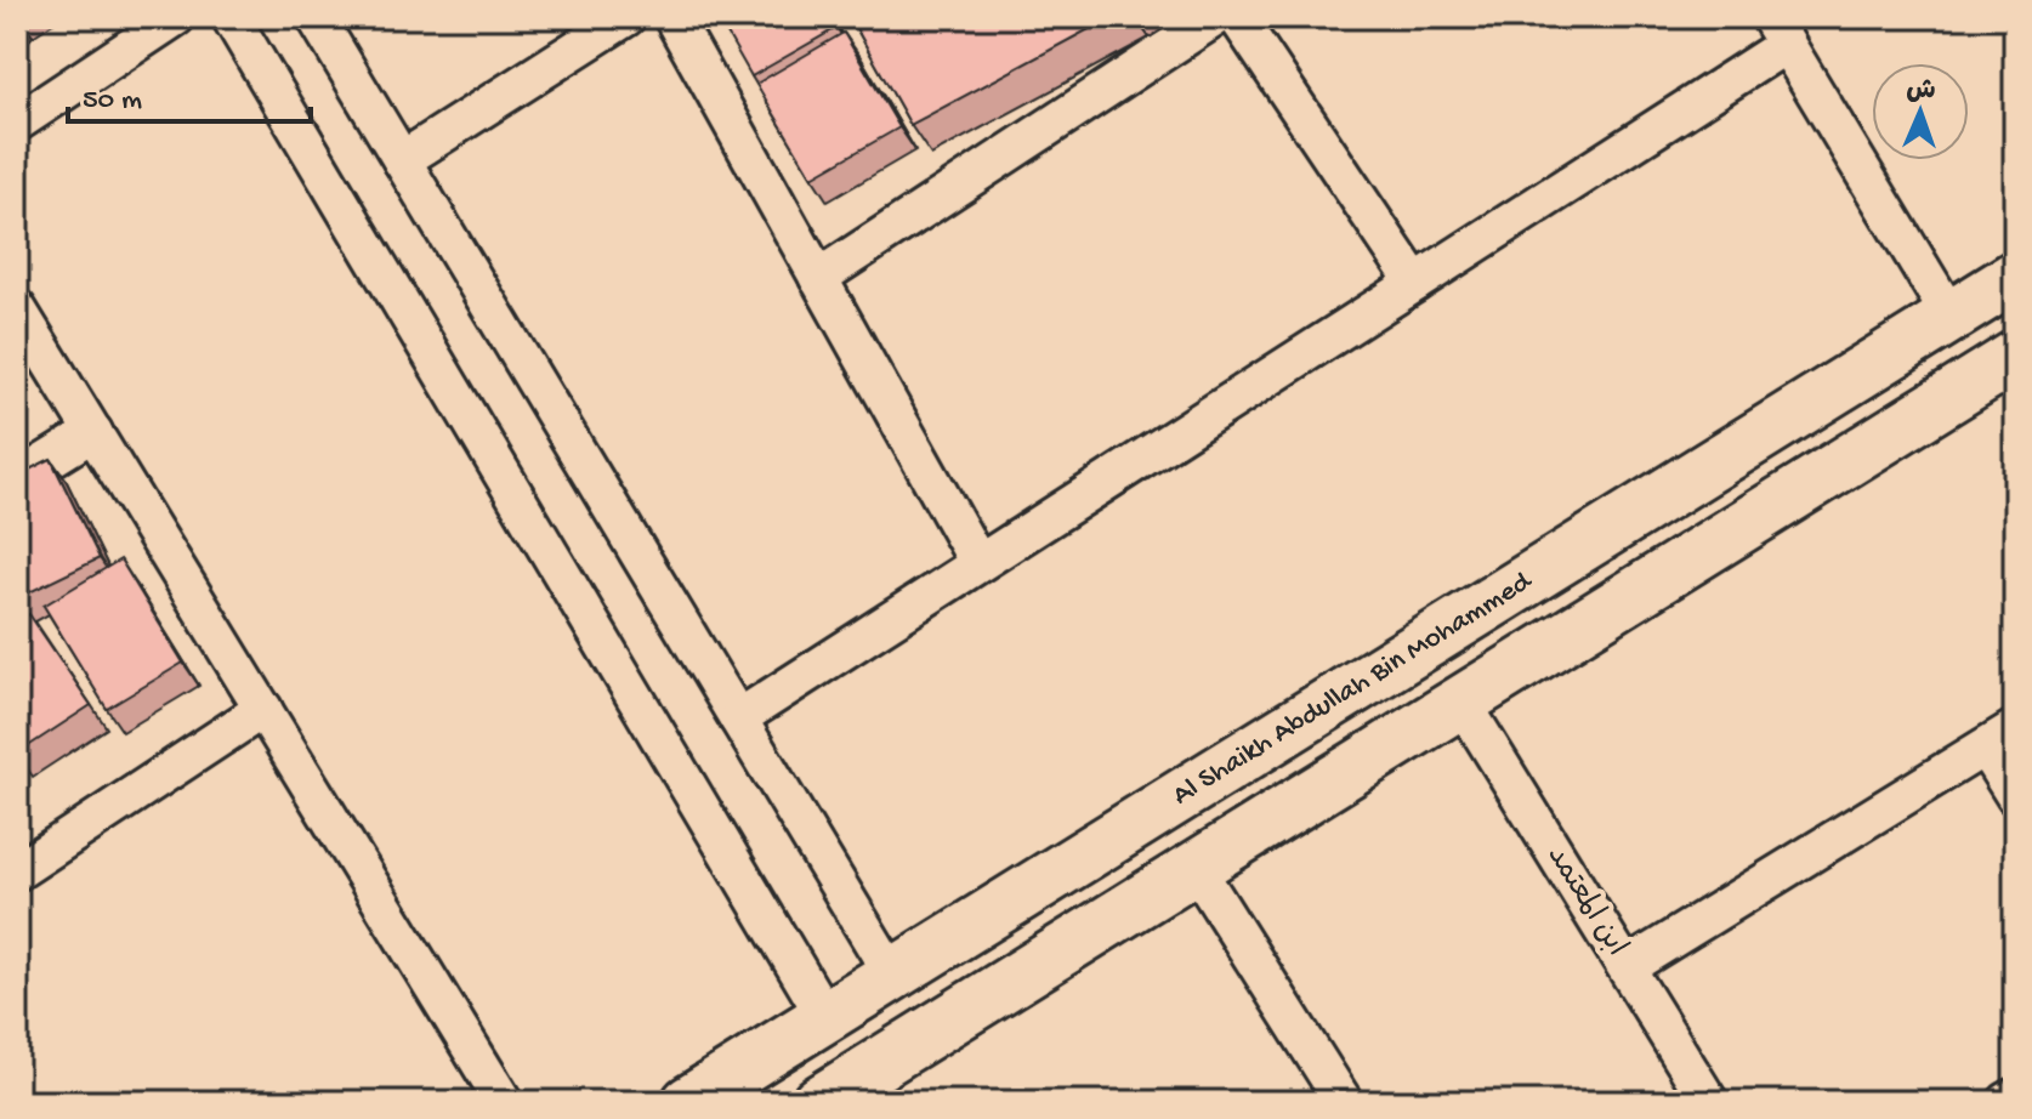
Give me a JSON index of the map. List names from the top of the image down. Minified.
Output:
{"streets":{"main road":["Al Shaikh Abdullah Bin Mohammed"],"street":["ابن المعتمد"]},"scale_bar":"50 m","north":"top"}
